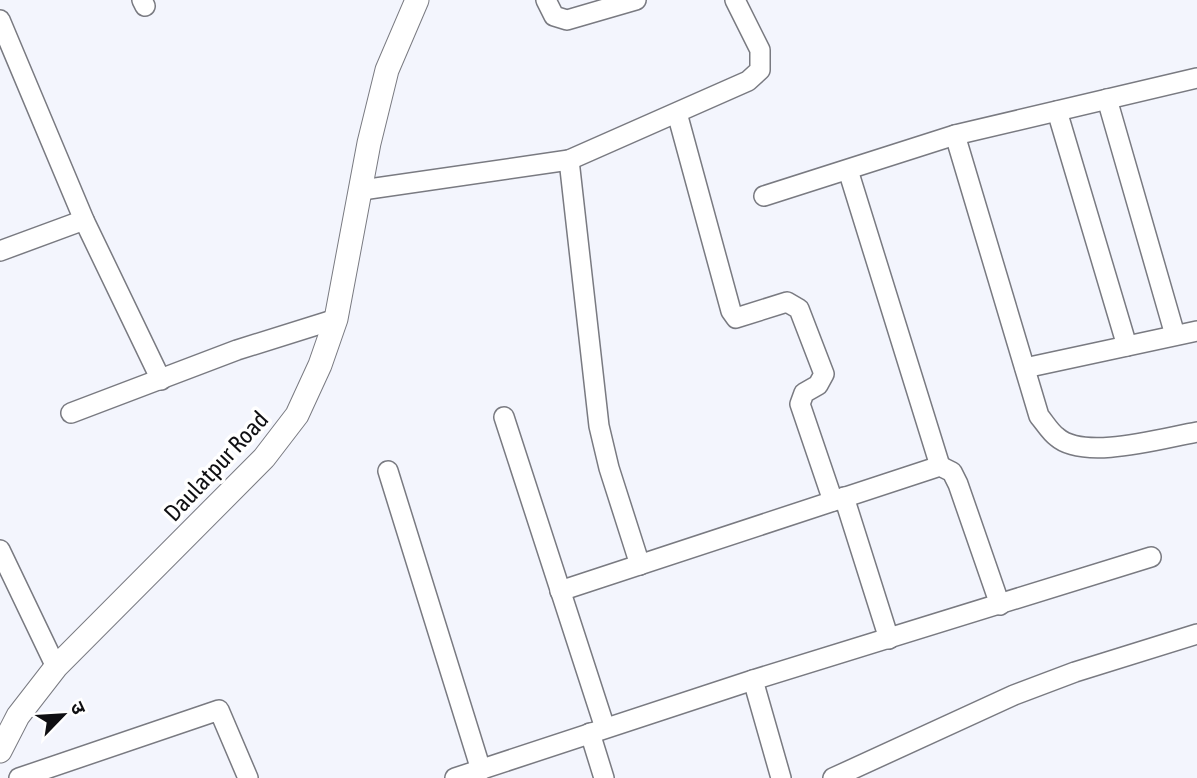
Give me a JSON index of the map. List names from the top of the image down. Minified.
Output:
{"streets":{"street":["Daulatpur Road"]},"north":"top right"}
